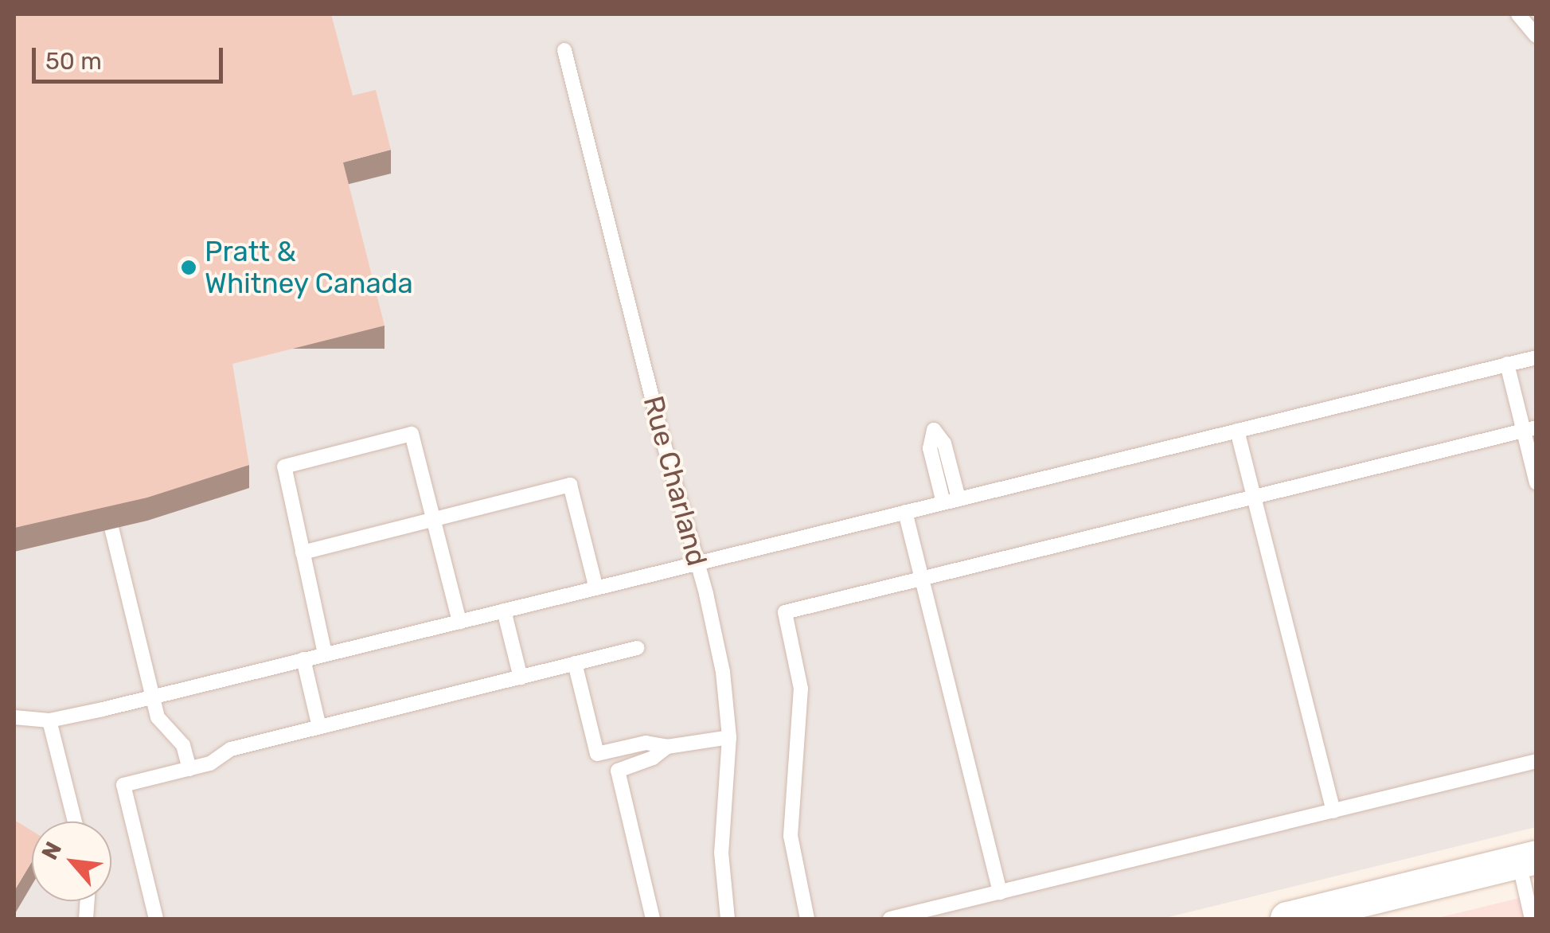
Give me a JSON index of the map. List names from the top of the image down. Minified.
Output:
{"streets":{"lane":["Rue Charland"]},"places":["Pratt & Whitney Canada"],"scale_bar":"50 m","north":"top left"}
